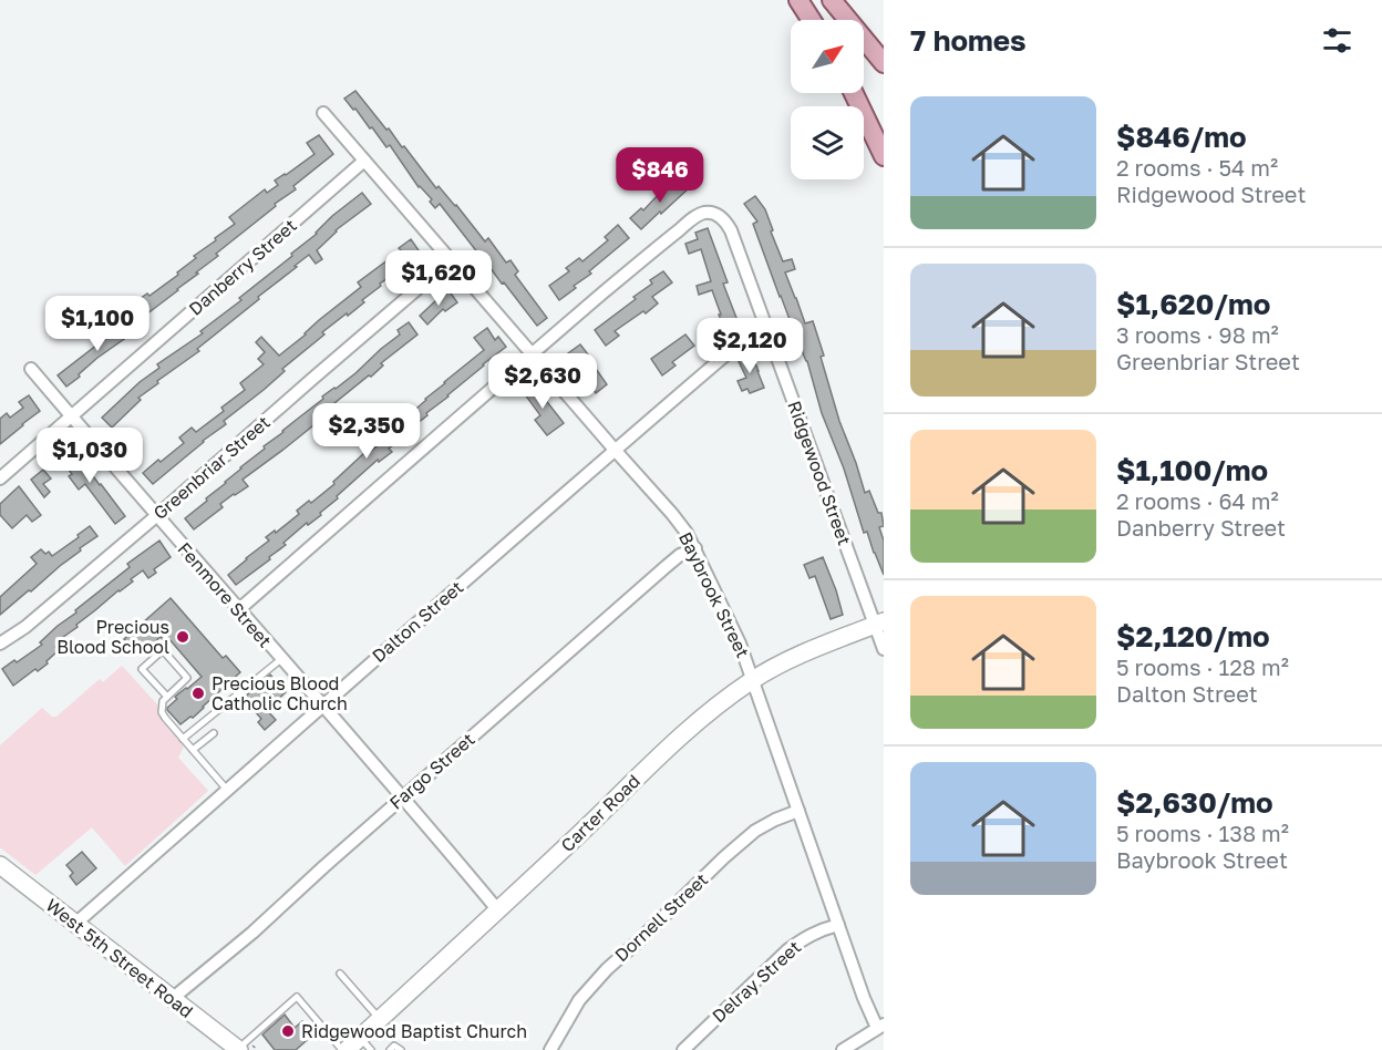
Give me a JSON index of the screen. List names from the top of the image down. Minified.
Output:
{"streets":{"main road":["Carter Road","West 5th Street Road"],"street":["Danberry Street","Greenbriar Street","Ridgewood Street","Fenmore Street","Baybrook Street","Dalton Street","Fargo Street","Dornell Street","Delray Street"]},"crossings":[["Danberry Street","Fenmore Street"],["Danberry Street","Baybrook Street"],["Greenbriar Street","Fenmore Street"],["Greenbriar Street","Baybrook Street"],["Ridgewood Street","Fenmore Street"],["Ridgewood Street","Baybrook Street"],["Ridgewood Street","Dalton Street"],["Ridgewood Street","Carter Road"],["Fenmore Street","Dalton Street"],["Fenmore Street","Fargo Street"],["Fenmore Street","Carter Road"],["Baybrook Street","Dalton Street"],["Baybrook Street","Fargo Street"],["Baybrook Street","Carter Road"],["Baybrook Street","Dornell Street"],["Baybrook Street","Delray Street"],["Dalton Street","West 5th Street Road"],["Fargo Street","West 5th Street Road"]],"places":["Precious Blood School","Precious Blood Catholic Church","Ridgewood Baptist Church"],"north":"top right","page":{"heading":"7 homes","list":[{"name":"$846/mo","note":"2 rooms · 54 m² · Ridgewood Street"},{"name":"$1,620/mo","note":"3 rooms · 98 m² · Greenbriar Street"},{"name":"$1,100/mo","note":"2 rooms · 64 m² · Danberry Street"},{"name":"$2,120/mo","note":"5 rooms · 128 m² · Dalton Street"},{"name":"$2,630/mo","note":"5 rooms · 138 m² · Baybrook Street"}],"price":["$846","$1,620","$1,100","$2,120","$2,630","$2,350","$1,030"]}}
